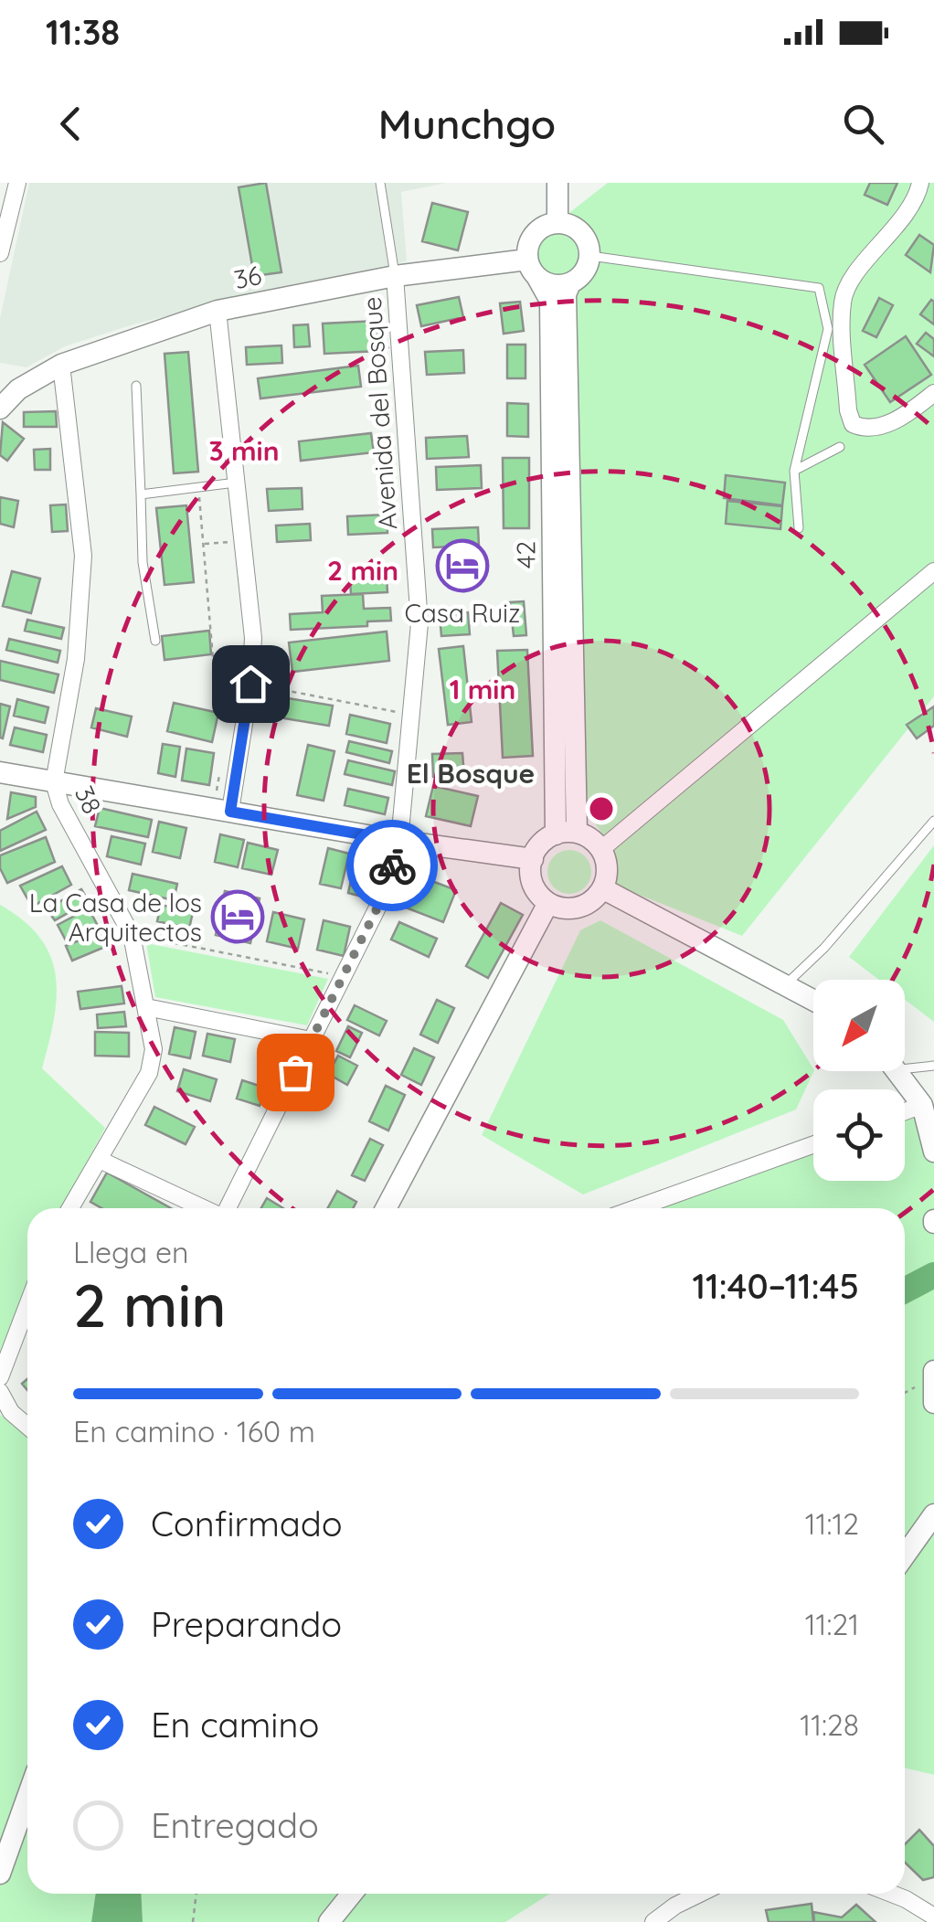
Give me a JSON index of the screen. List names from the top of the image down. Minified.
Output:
{"streets":{"street":["36","Avenida del Bosque","42","38"]},"crossings":[["36","Avenida del Bosque"],["36","42"],["36","38"]],"districts":["El Bosque"],"places":{"hotel":["Casa Ruiz","La Casa de los Arquitectos"]},"north":"bottom left","page":{"status":"11:38","header":"Munchgo","heading":["2 min","Llega en","11:40–11:45"],"bar":"En camino · 160 m","list":[["Confirmado","11:12"],["Preparando","11:21"],["En camino","11:28"],"Entregado"]},"rings":["3 min","2 min","1 min"]}
